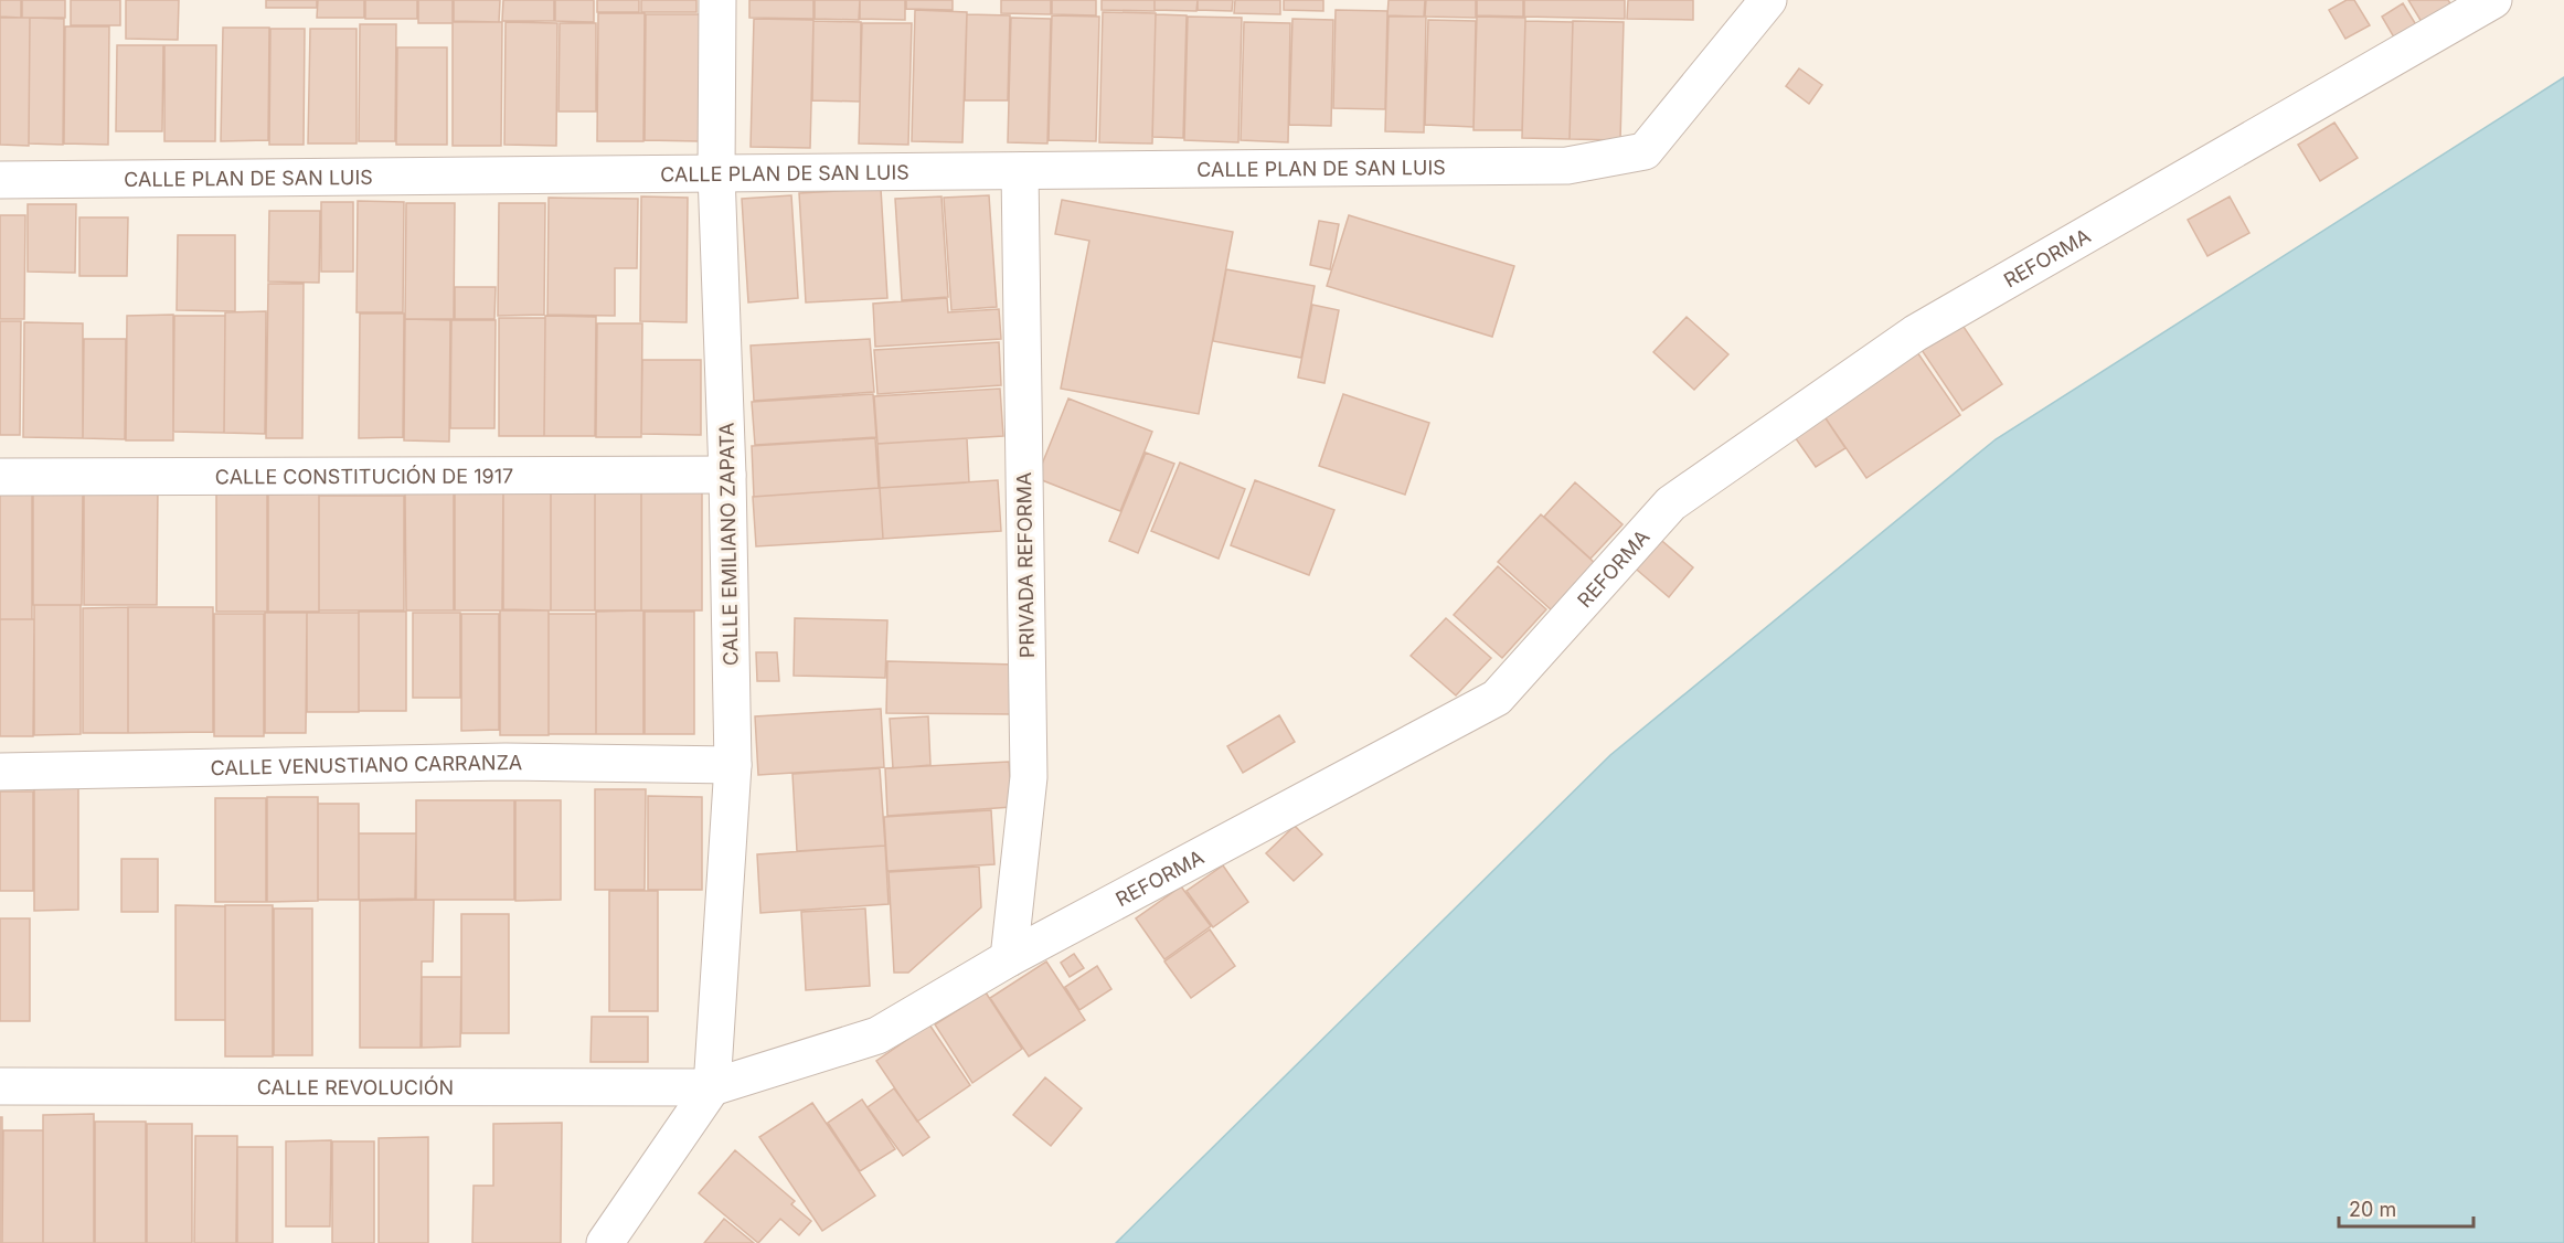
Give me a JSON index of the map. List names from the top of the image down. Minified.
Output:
{"streets":{"street":["CALLE PLAN DE SAN LUIS","REFORMA","CALLE CONSTITUCIÓN DE 1917","CALLE EMILIANO ZAPATA","PRIVADA REFORMA","CALLE VENUSTIANO CARRANZA","CALLE REVOLUCIÓN"]},"crossings":[["CALLE PLAN DE SAN LUIS","CALLE EMILIANO ZAPATA"],["CALLE PLAN DE SAN LUIS","PRIVADA REFORMA"],["REFORMA","CALLE EMILIANO ZAPATA"],["REFORMA","PRIVADA REFORMA"],["REFORMA","CALLE REVOLUCIÓN"],["CALLE CONSTITUCIÓN DE 1917","CALLE EMILIANO ZAPATA"],["CALLE EMILIANO ZAPATA","CALLE VENUSTIANO CARRANZA"],["CALLE EMILIANO ZAPATA","CALLE REVOLUCIÓN"]],"scale_bar":"20 m"}
